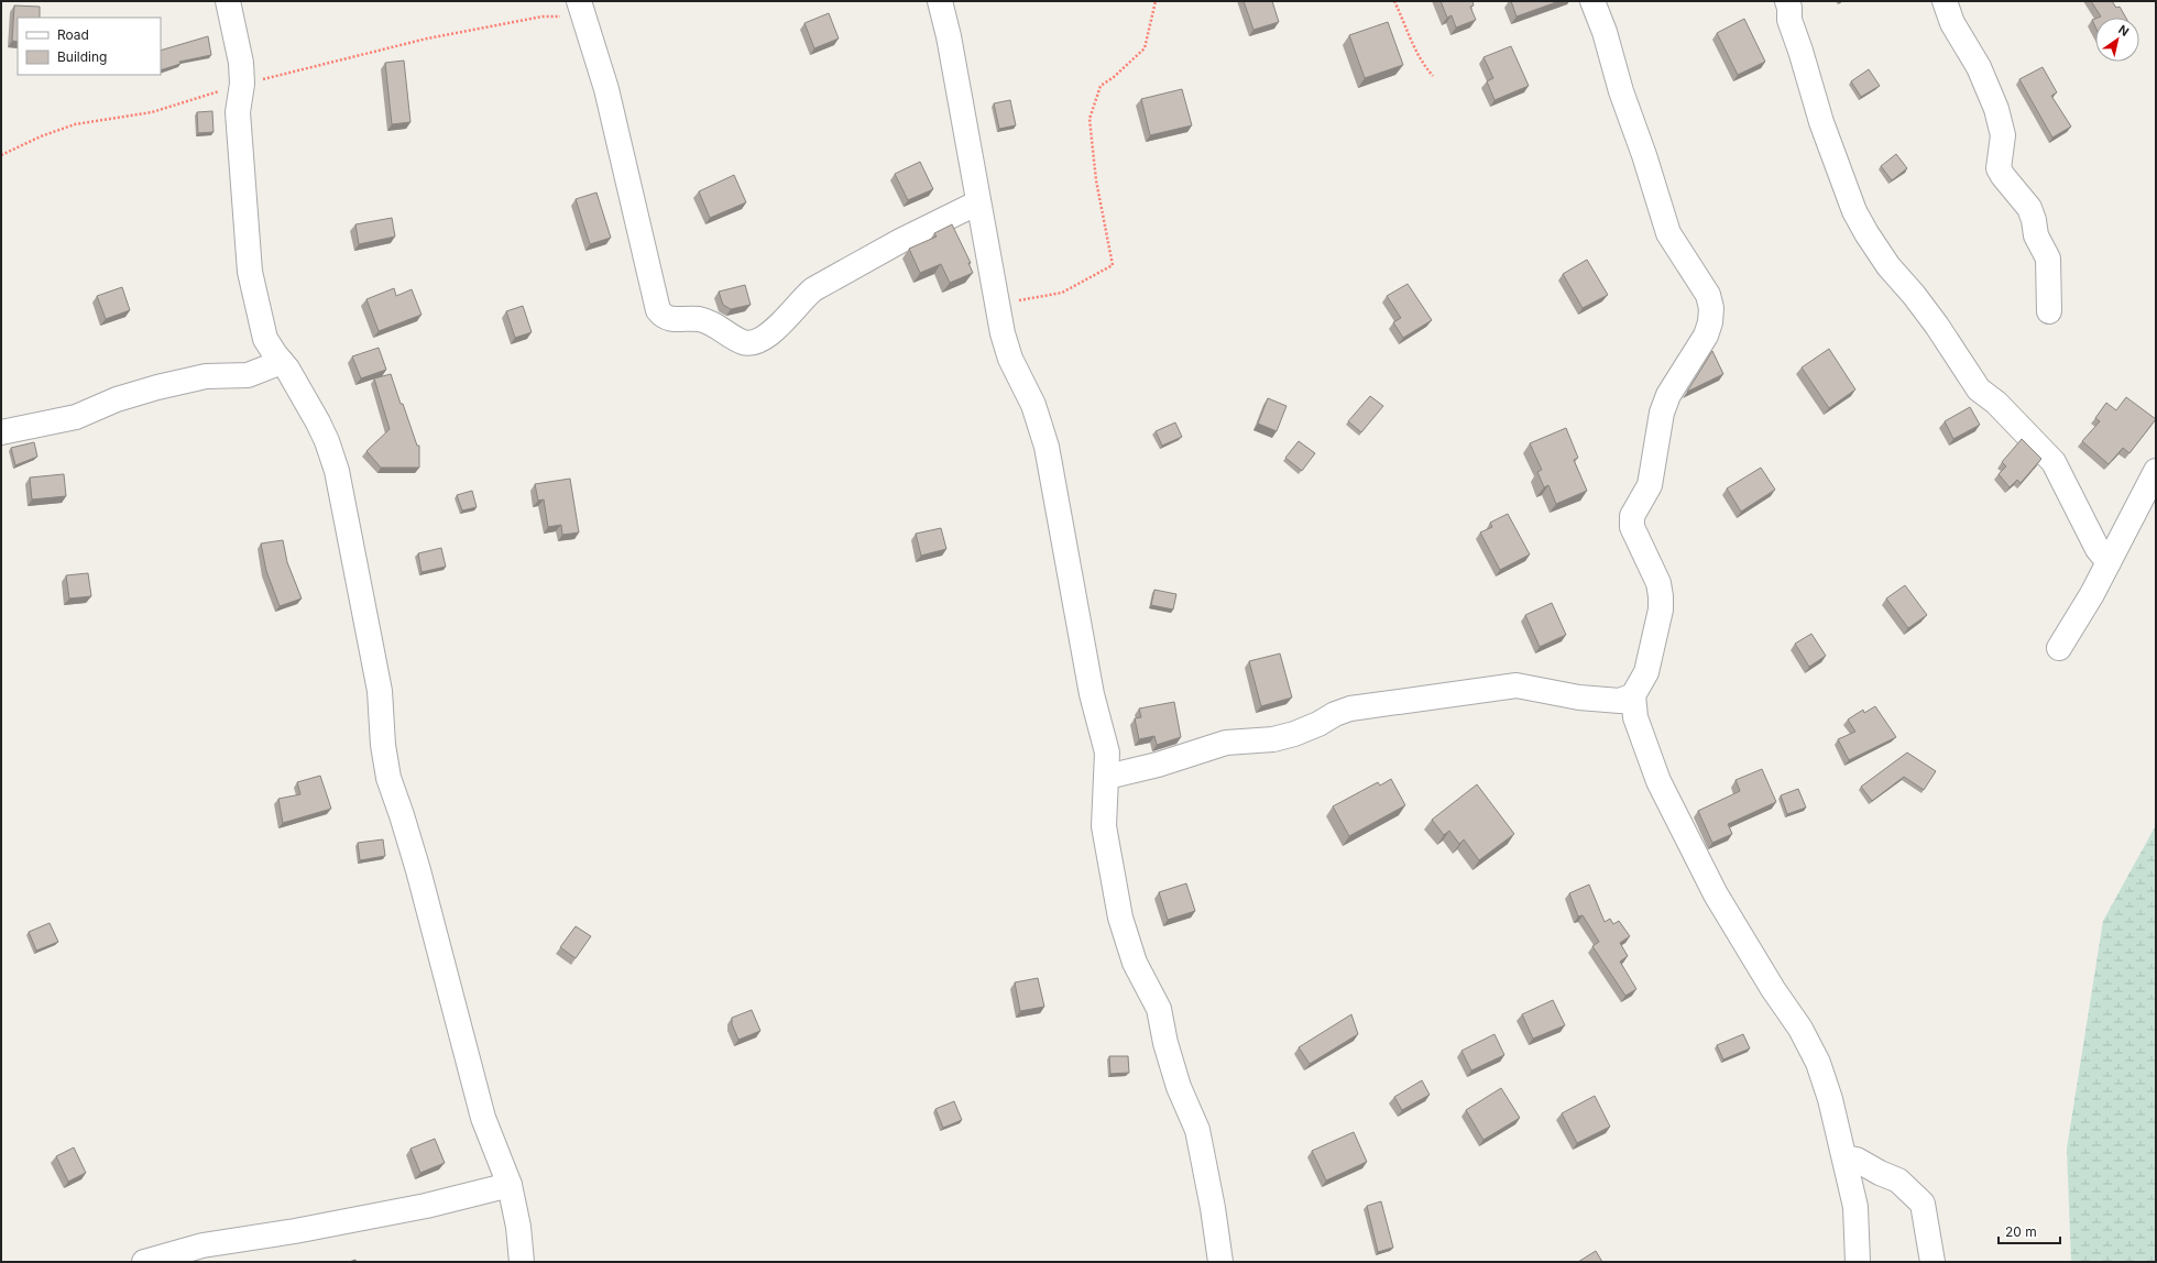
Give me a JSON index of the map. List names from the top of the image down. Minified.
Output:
{"legend":["Road","Building"],"scale_bar":"20 m","north":"top right"}
